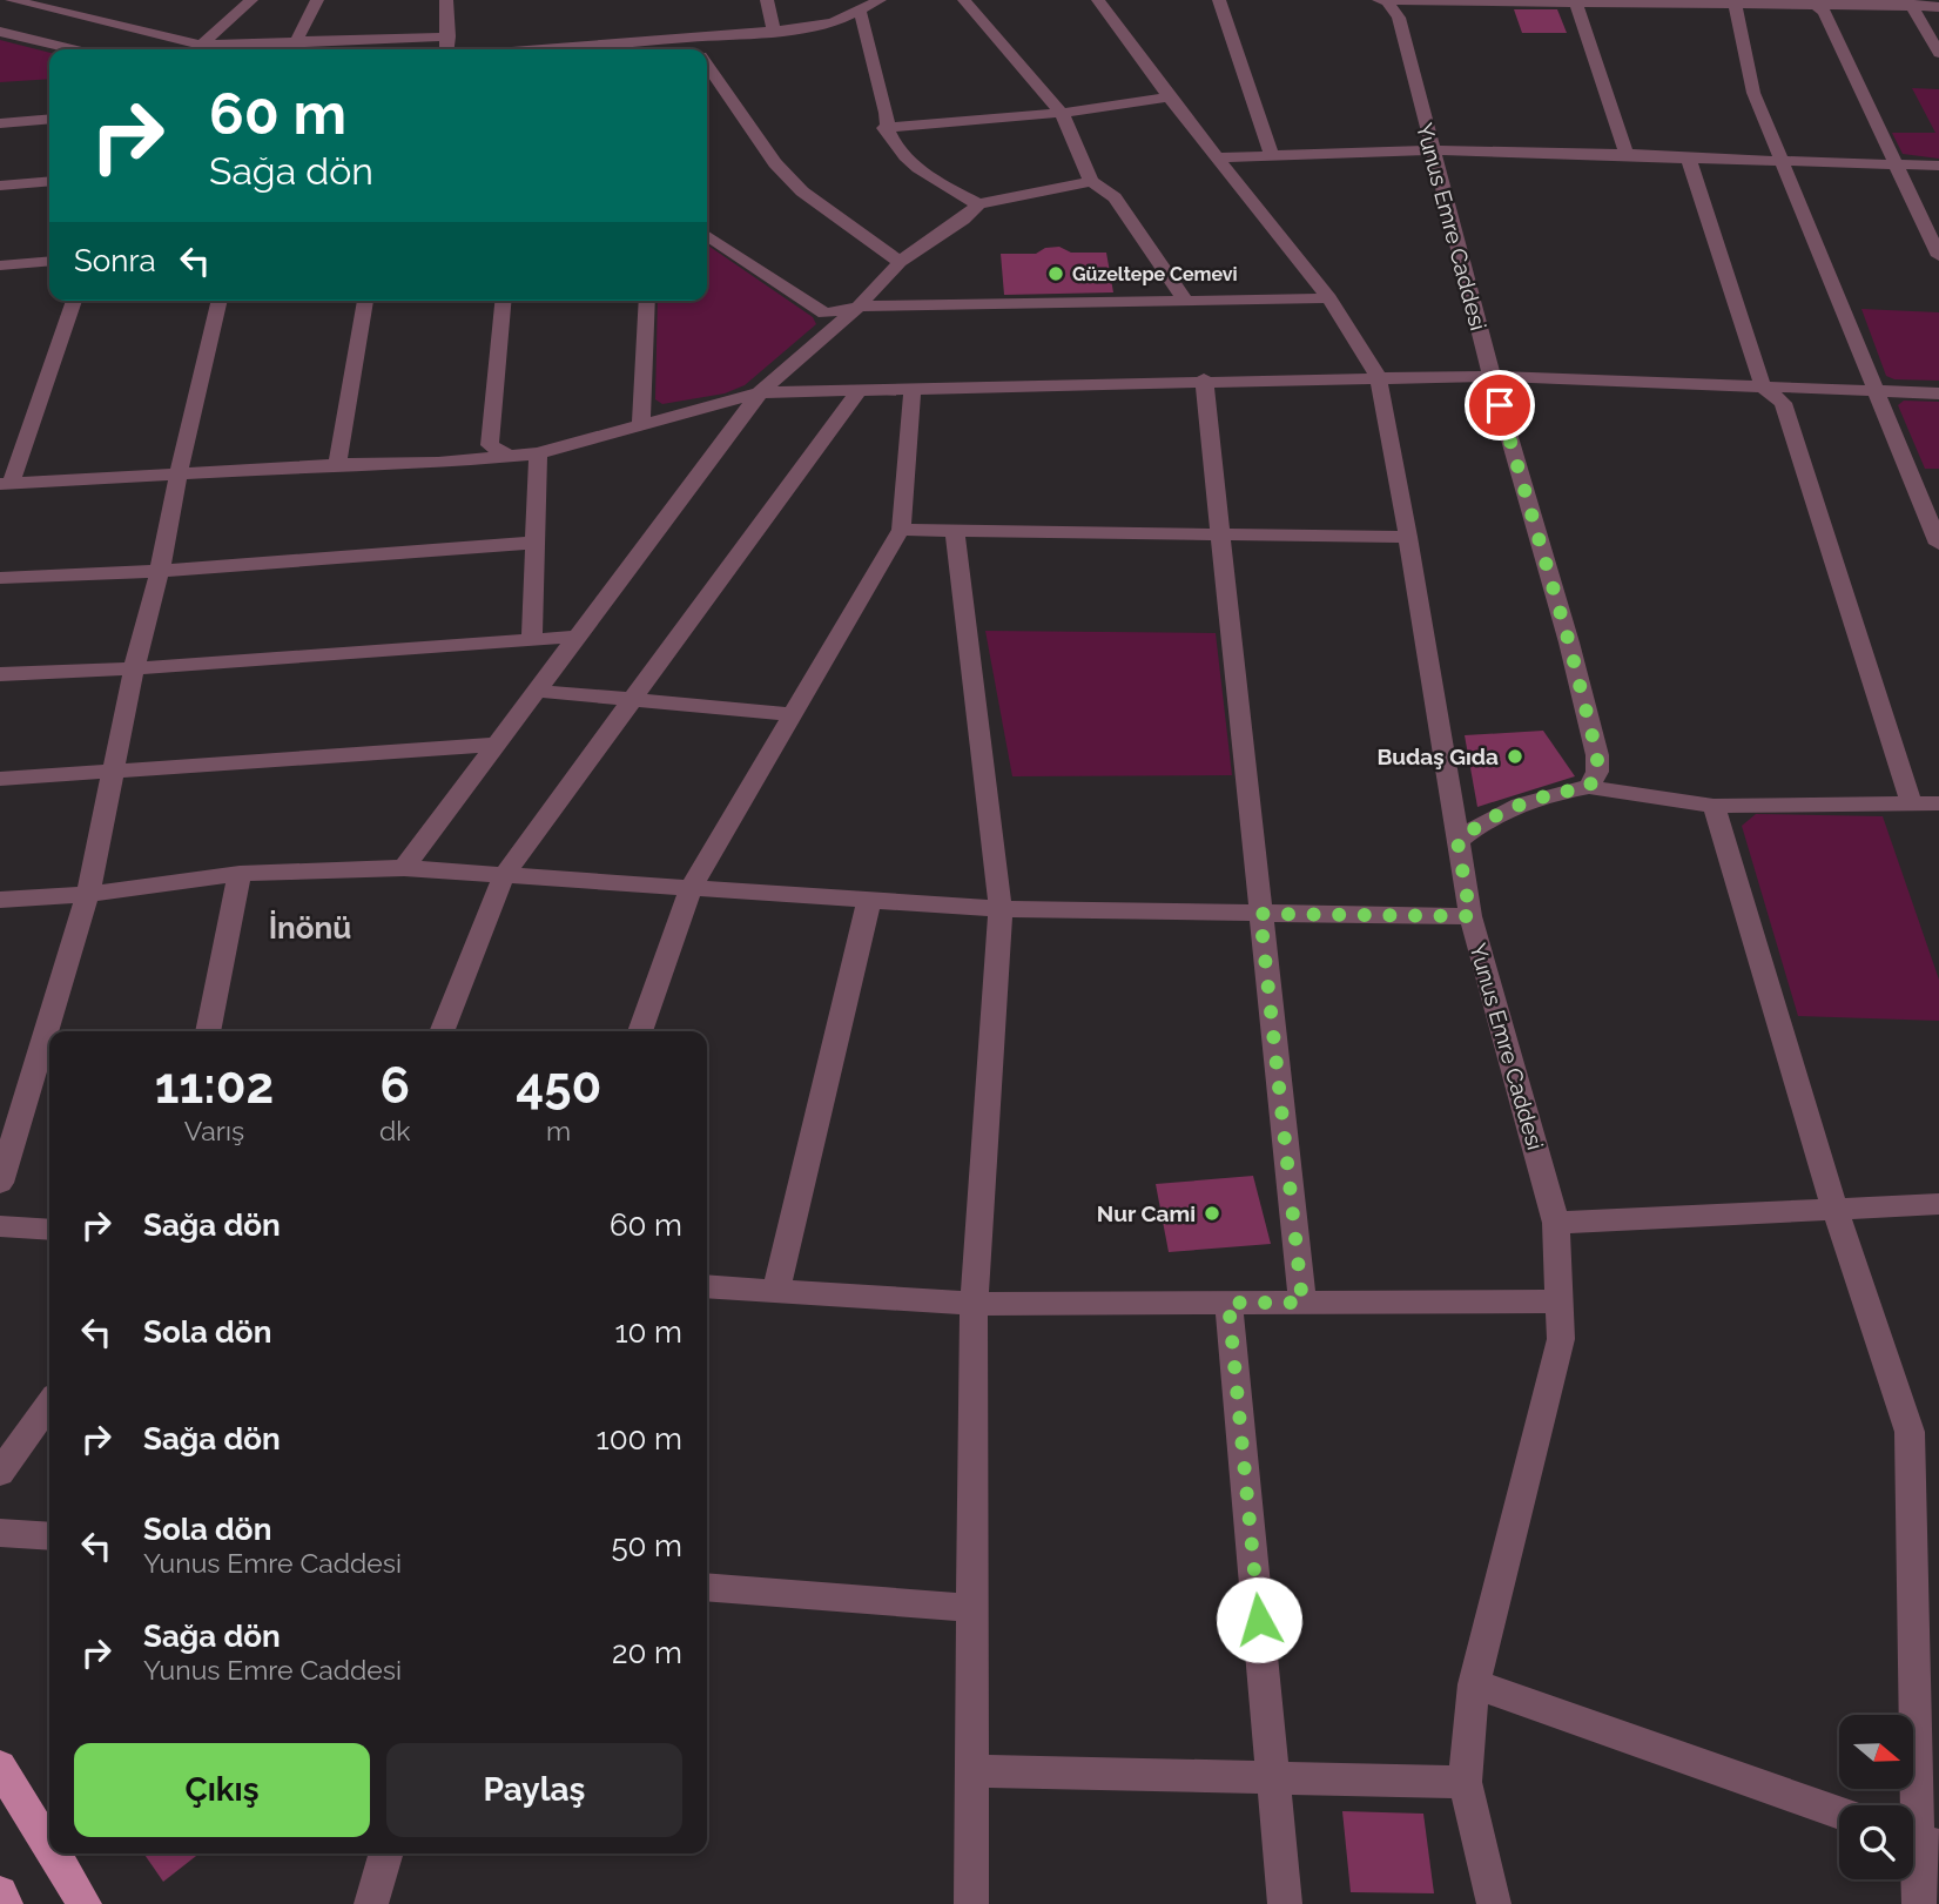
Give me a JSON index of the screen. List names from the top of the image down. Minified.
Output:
{"streets":{"street":["Yunus Emre Caddesi"]},"districts":["İnönü"],"places":["Güzeltepe Cemevi","Budaş Gıda","Nur Cami"],"north":"right","page":{"turn":["60 m","Sağa dön"],"then":"Sonra","eta":["11:02","Varış","6","dk","450","m"],"list":[{"name":"Sağa dön","value":"60 m"},{"name":"Sola dön","value":"10 m"},{"name":"Sağa dön","value":"100 m"},{"name":"Sola dön","note":"Yunus Emre Caddesi","value":"50 m"},{"name":"Sağa dön","note":"Yunus Emre Caddesi","value":"20 m"}],"buttons":["Çıkış","Paylaş"]}}
